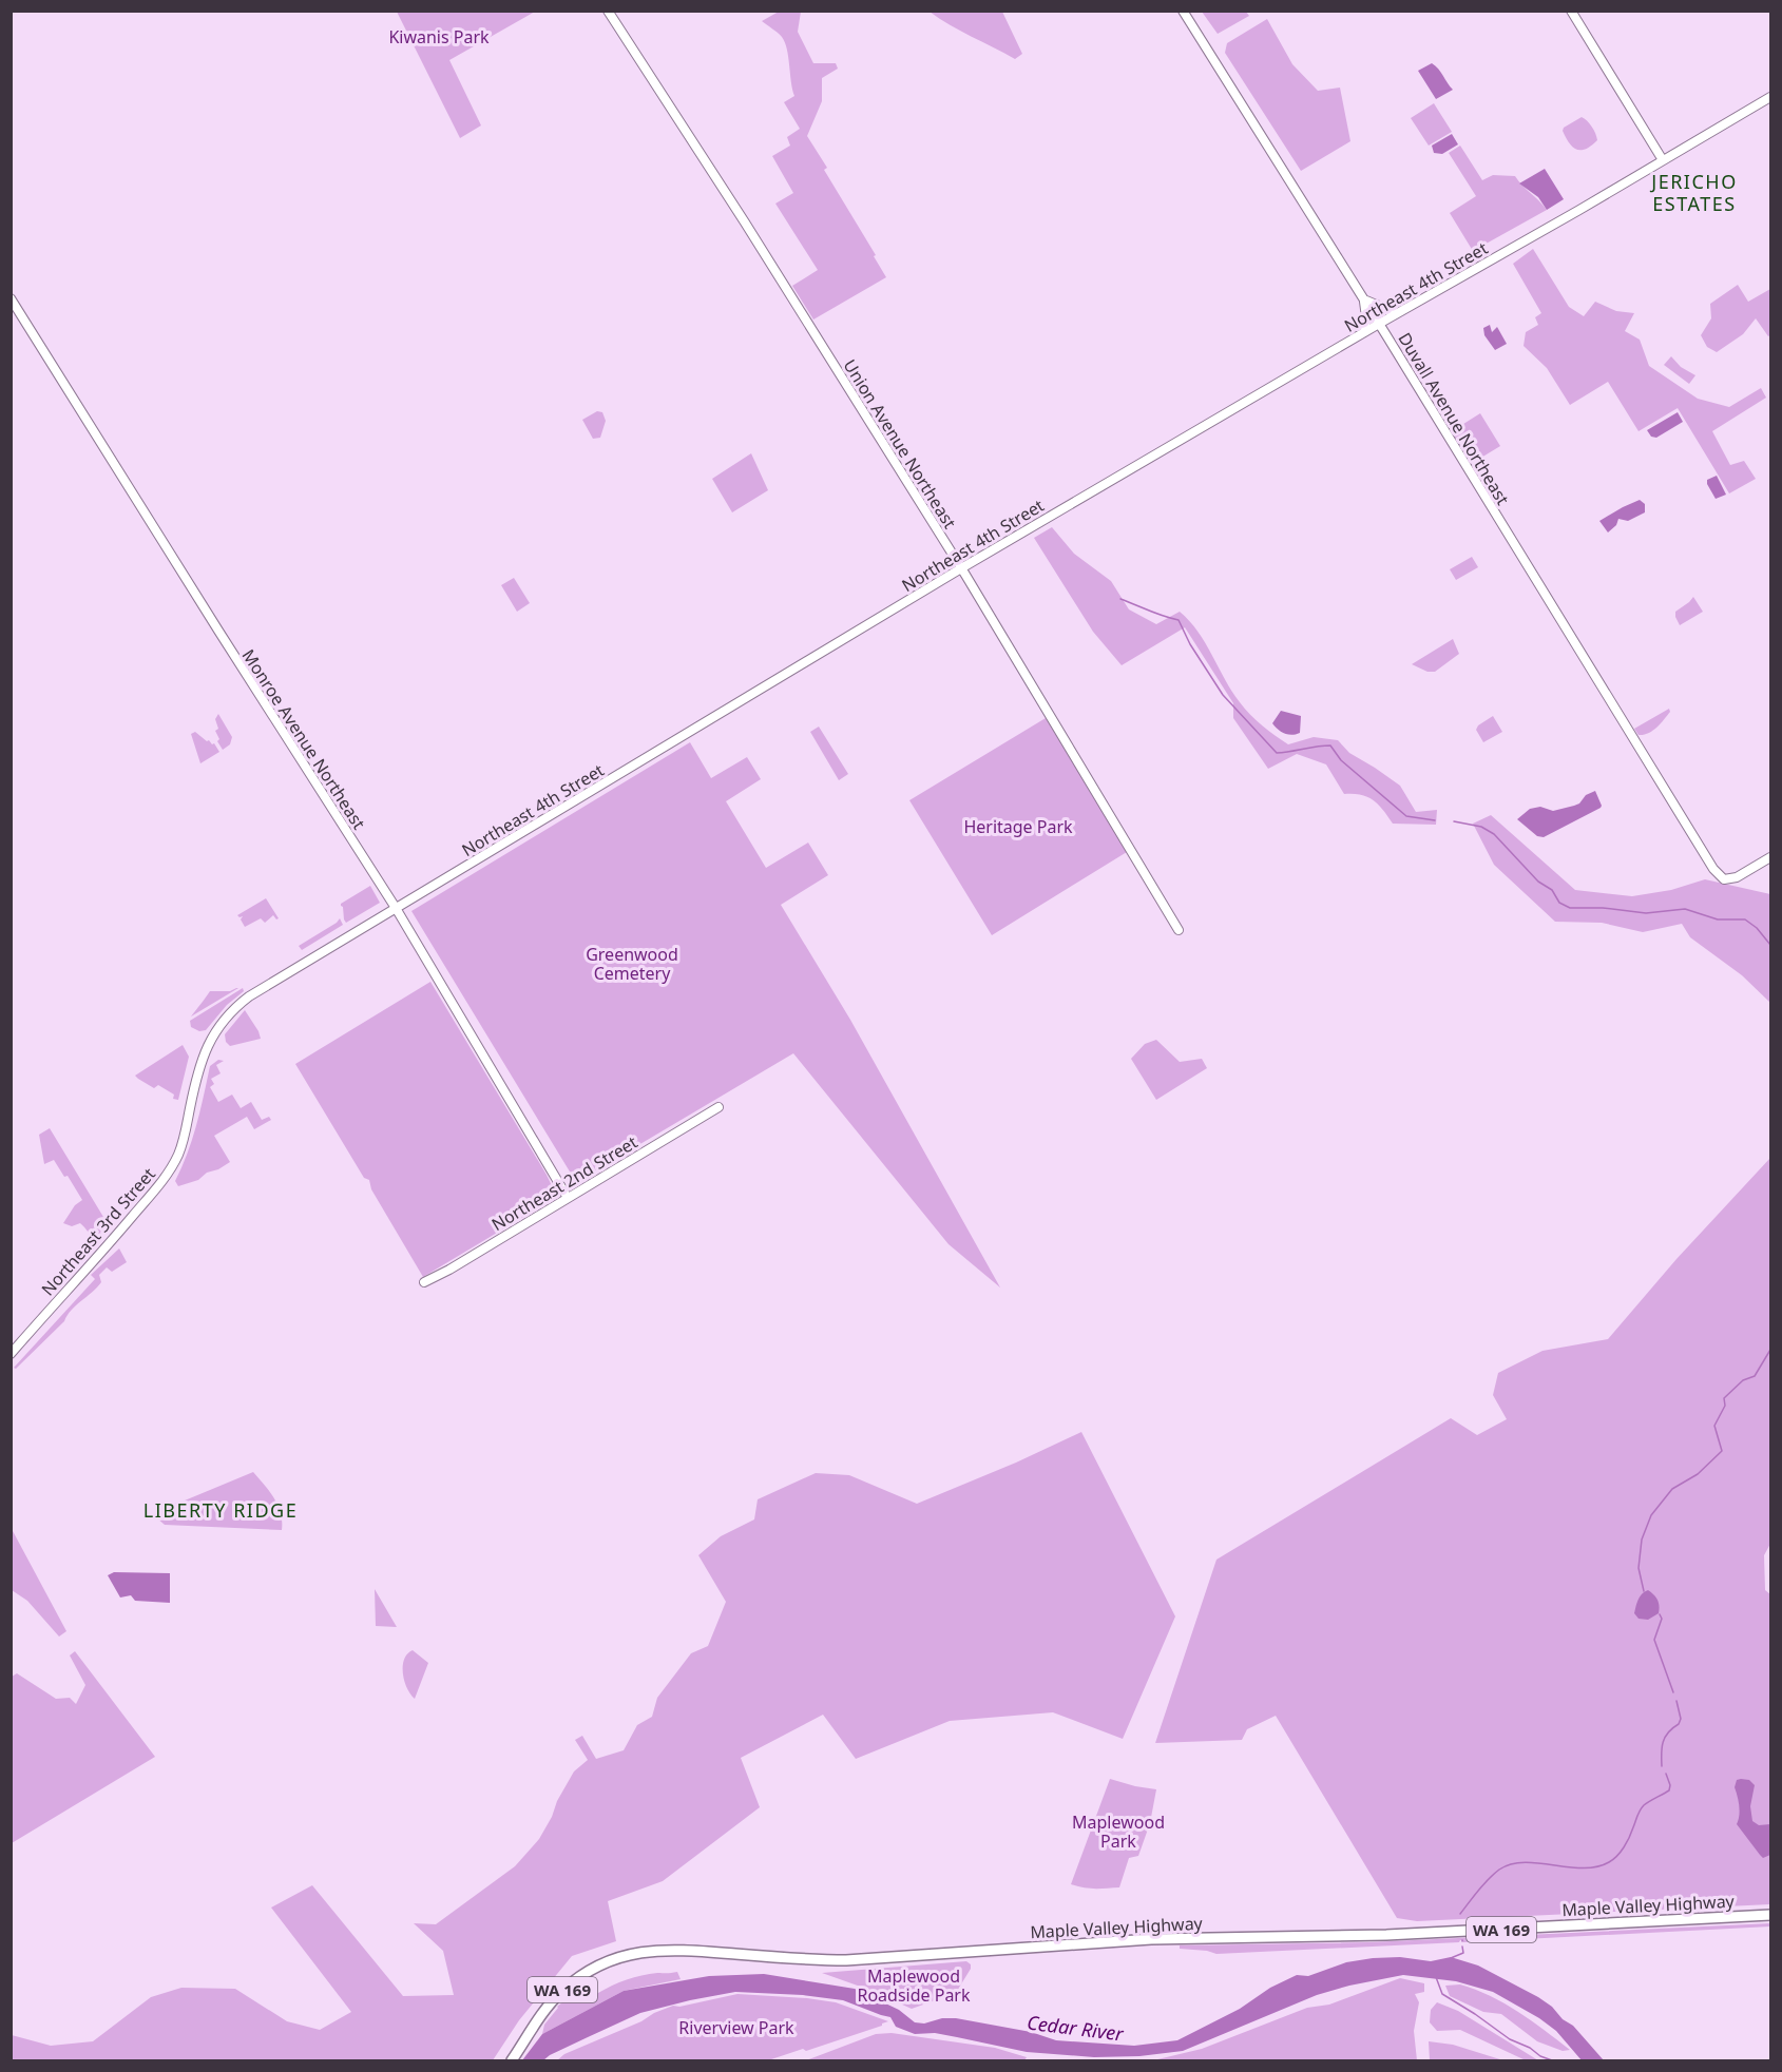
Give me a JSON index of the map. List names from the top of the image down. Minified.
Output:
{"streets":{"main road":["Maple Valley Highway","WA 169"],"street":["Northeast 4th Street","Duvall Avenue Northeast","Union Avenue Northeast","Monroe Avenue Northeast","Northeast 2nd Street","Northeast 3rd Street"]},"crossings":[["Northeast 4th Street","Duvall Avenue Northeast"],["Northeast 4th Street","Union Avenue Northeast"],["Northeast 4th Street","Monroe Avenue Northeast"],["Northeast 4th Street","Northeast 3rd Street"],["Monroe Avenue Northeast","Northeast 2nd Street"]],"districts":["JERICHO ESTATES","LIBERTY RIDGE"],"water":["Cedar River"],"parks":["Kiwanis Park","Heritage Park","Greenwood Cemetery","Maplewood Park","Maplewood Roadside Park","Riverview Park"]}
